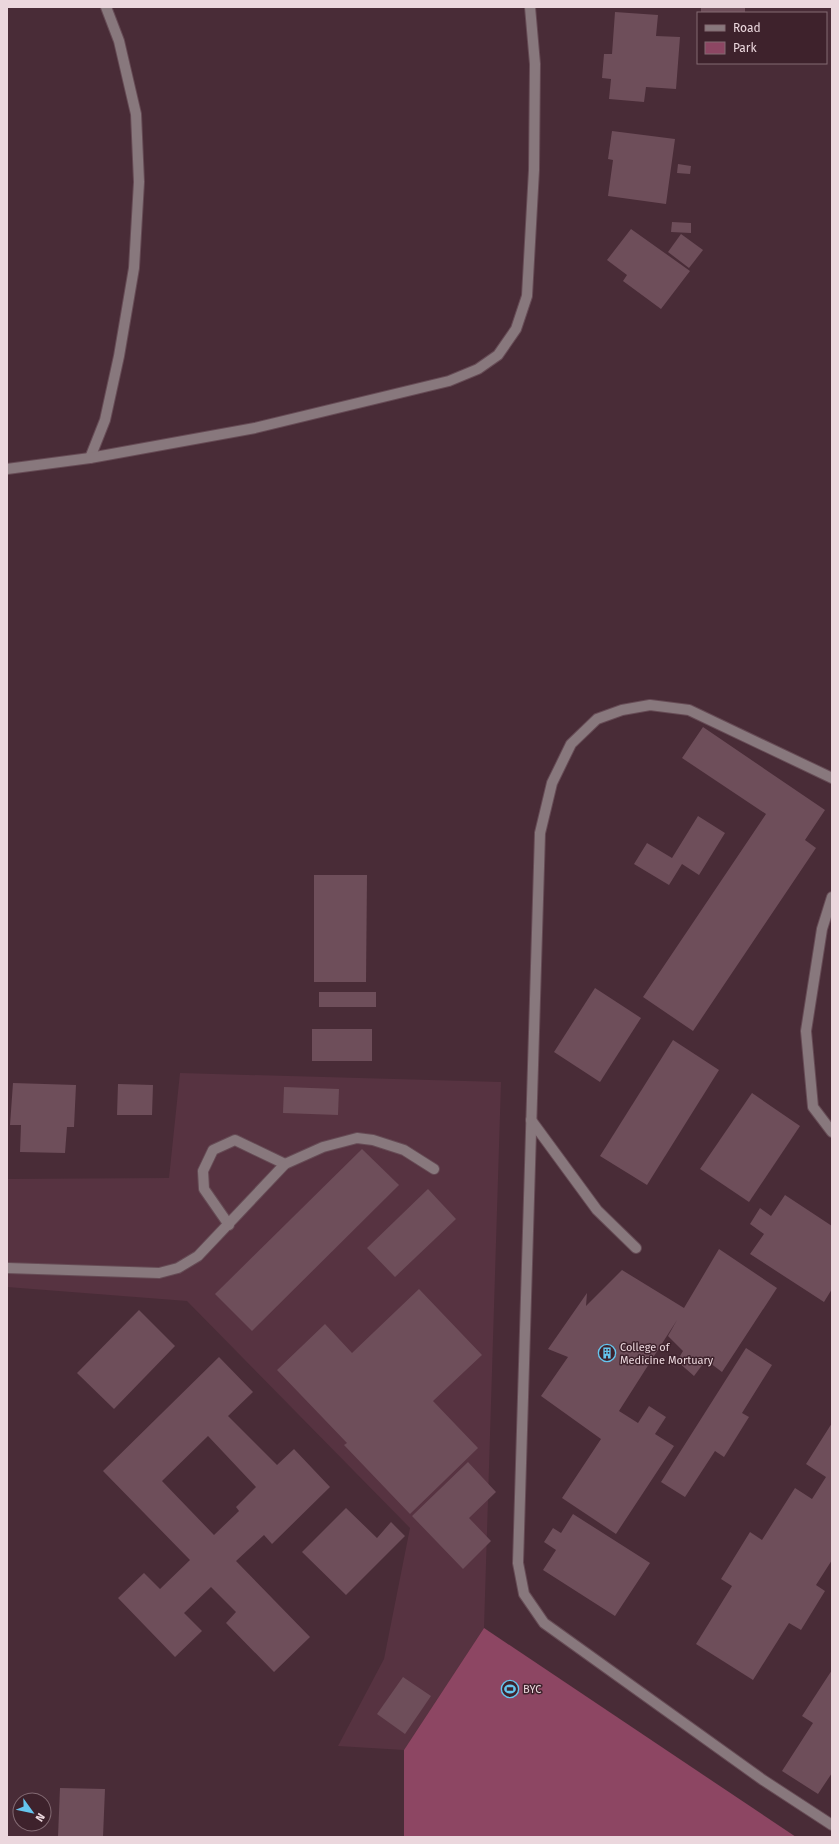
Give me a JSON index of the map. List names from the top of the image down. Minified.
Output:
{"places":{"building":["College of Medicine Mortuary"],"sports":["BYC"]},"legend":["Road","Park"],"north":"bottom right"}
